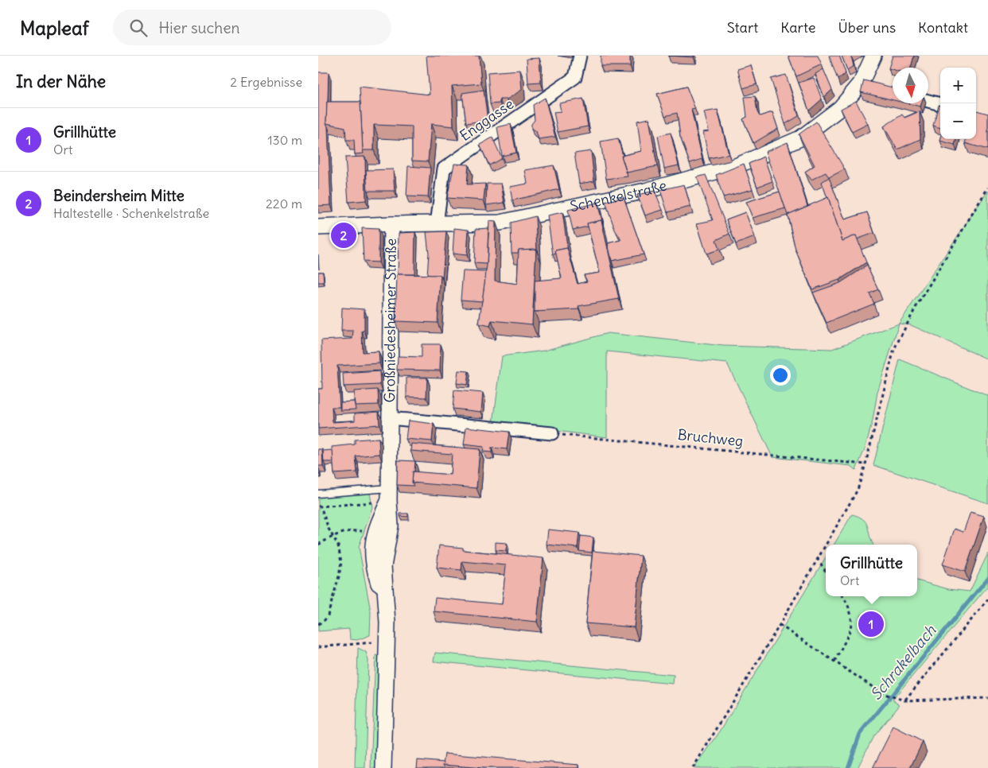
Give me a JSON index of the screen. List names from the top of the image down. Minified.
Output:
{"streets":{"street":["Enggasse","Schenkelstraße","Großniedesheimer Straße"],"path":["Bruchweg"]},"crossings":[["Enggasse","Schenkelstraße"],["Schenkelstraße","Großniedesheimer Straße"],["Großniedesheimer Straße","Bruchweg"]],"water":["Schrakelbach"],"north":"bottom","page":{"header":"Mapleaf","search":"Hier suchen","nav":["Start","Karte","Über uns","Kontakt"],"heading":["In der Nähe","2 Ergebnisse"],"map_buttons":["+","−"],"list":[{"mark":"1","name":"Grillhütte","note":"Ort","value":"130 m"},{"mark":"2","name":"Beindersheim Mitte","note":"Haltestelle · Schenkelstraße","value":"220 m"}],"pins":["2","1"],"popup":["Grillhütte","Ort"]}}
